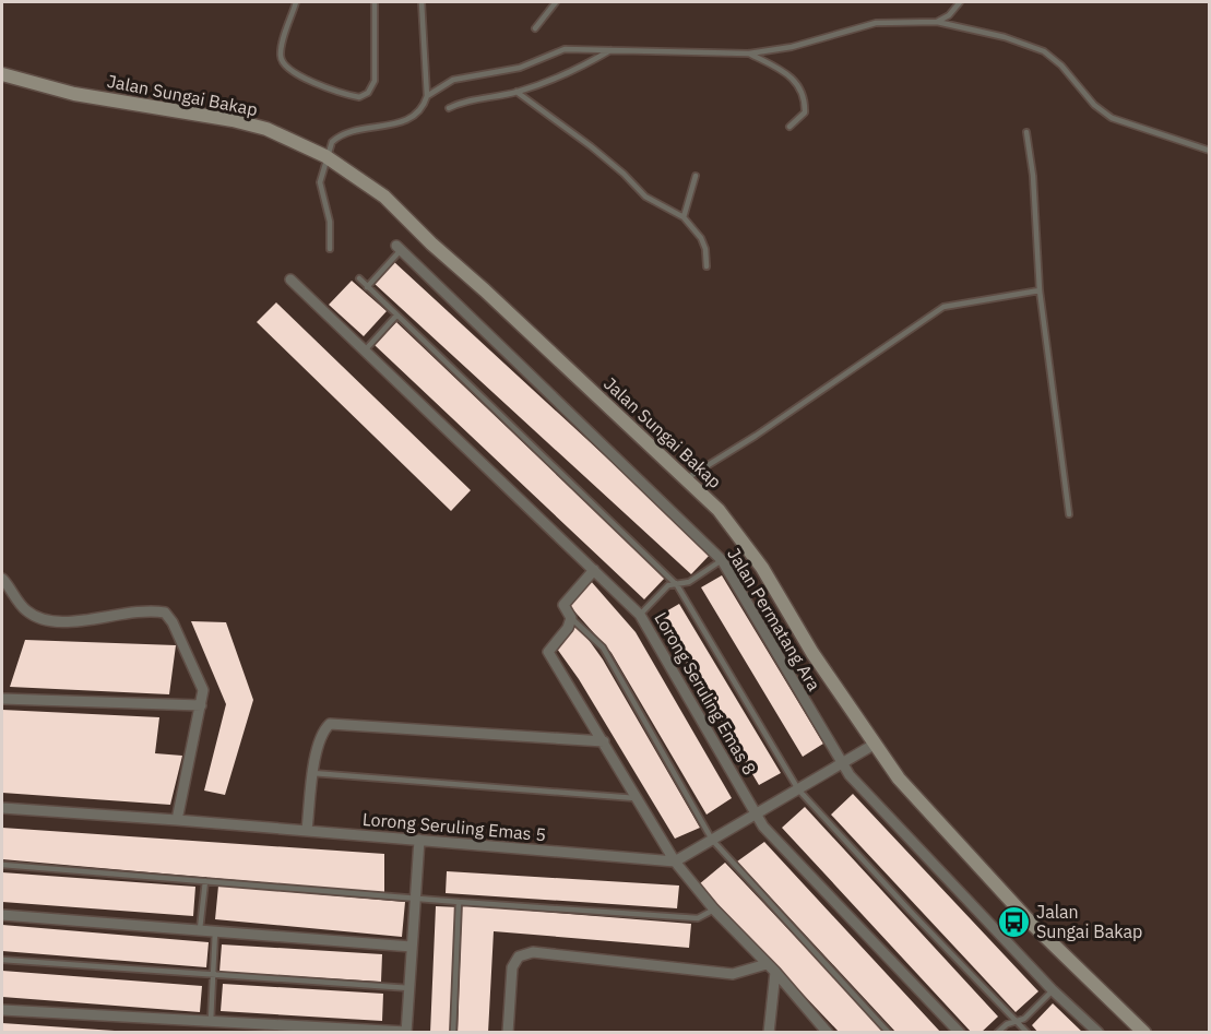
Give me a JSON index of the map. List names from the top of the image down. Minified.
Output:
{"streets":{"main road":["Jalan Sungai Bakap"],"street":["Jalan Permatang Ara","Lorong Seruling Emas 8","Lorong Seruling Emas 5"]},"places":{"bus stop":["Jalan Sungai Bakap"]}}
